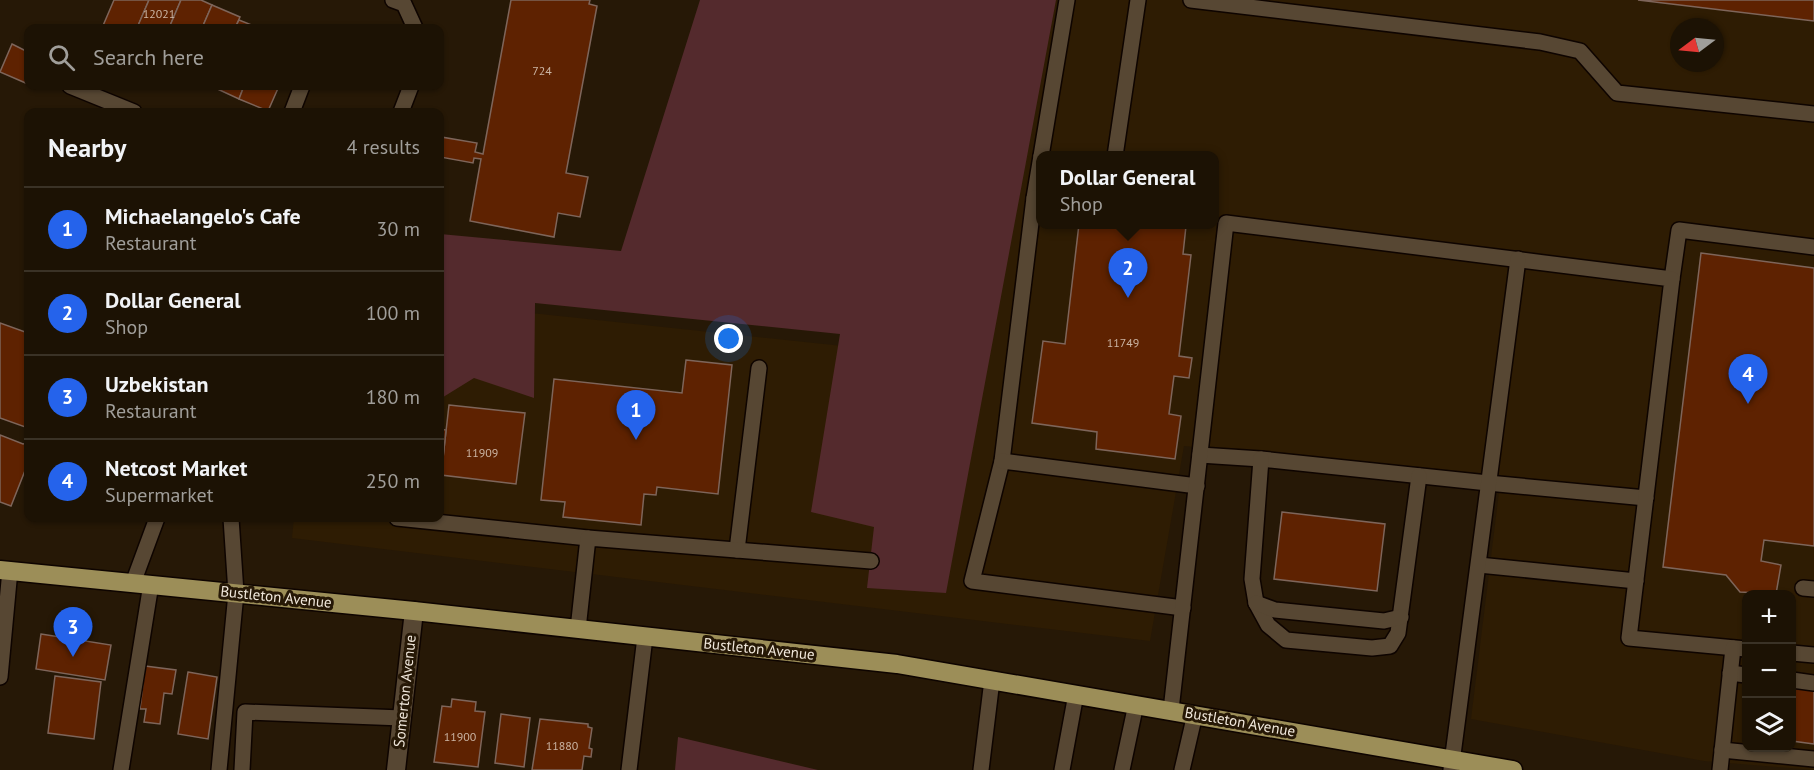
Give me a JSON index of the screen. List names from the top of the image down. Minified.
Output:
{"streets":{"main road":["Bustleton Avenue"],"street":["Somerton Avenue"]},"crossings":[["Bustleton Avenue","Somerton Avenue"]],"house_numbers":["12021","724","11749","11909","11900","11880"],"north":"left","page":{"search":"Search here","heading":["Nearby","4 results"],"popup":["Dollar General","Shop"],"list":[{"mark":"1","name":"Michaelangelo's Cafe","note":"Restaurant","value":"30 m"},{"mark":"2","name":"Dollar General","note":"Shop","value":"100 m"},{"mark":"3","name":"Uzbekistan","note":"Restaurant","value":"180 m"},{"mark":"4","name":"Netcost Market","note":"Supermarket","value":"250 m"}],"pins":["2","4","1","3"],"map_buttons":["+","−"]}}
